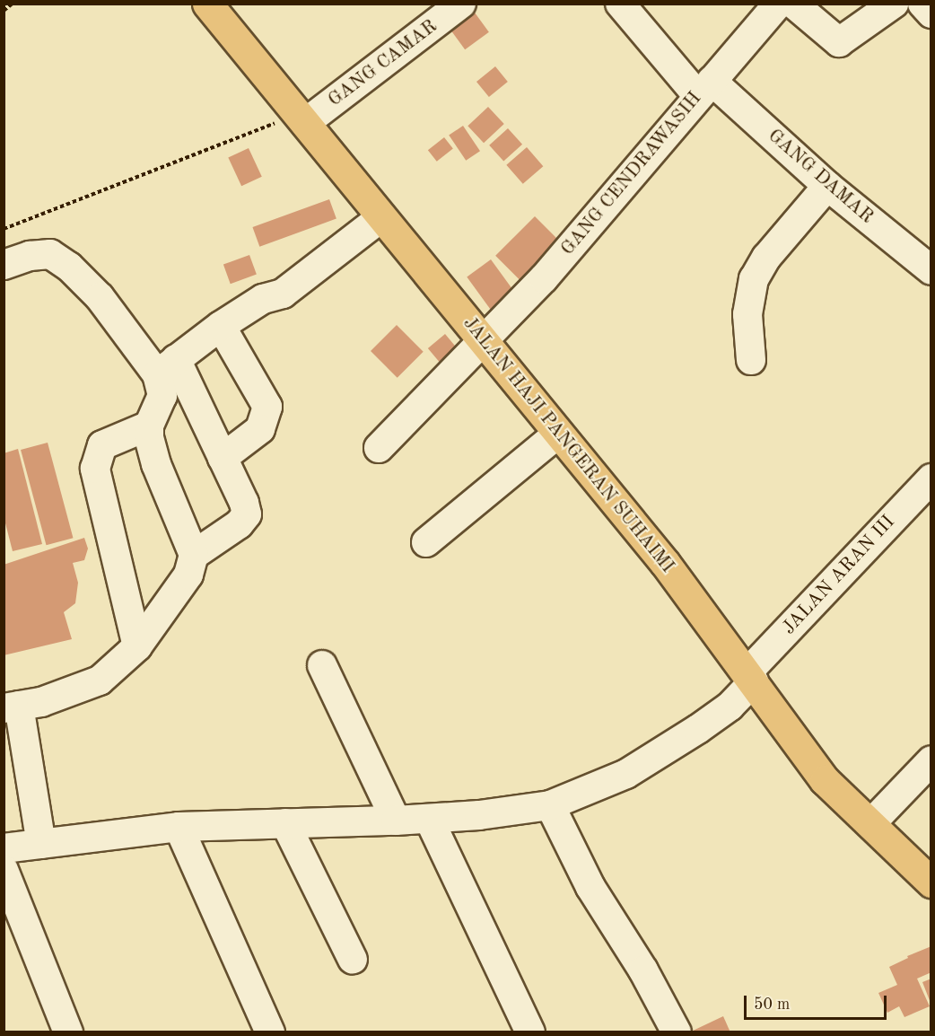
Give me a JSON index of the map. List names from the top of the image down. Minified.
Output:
{"streets":{"main road":["JALAN HAJI PANGERAN SUHAIMI"],"street":["GANG CAMAR","GANG CENDRAWASIH","GANG DAMAR","JALAN ARAN III"]},"crossings":[["GANG CAMAR","JALAN HAJI PANGERAN SUHAIMI"],["GANG CENDRAWASIH","GANG DAMAR"],["GANG CENDRAWASIH","JALAN HAJI PANGERAN SUHAIMI"],["JALAN HAJI PANGERAN SUHAIMI","JALAN ARAN III"]],"scale_bar":"50 m"}
